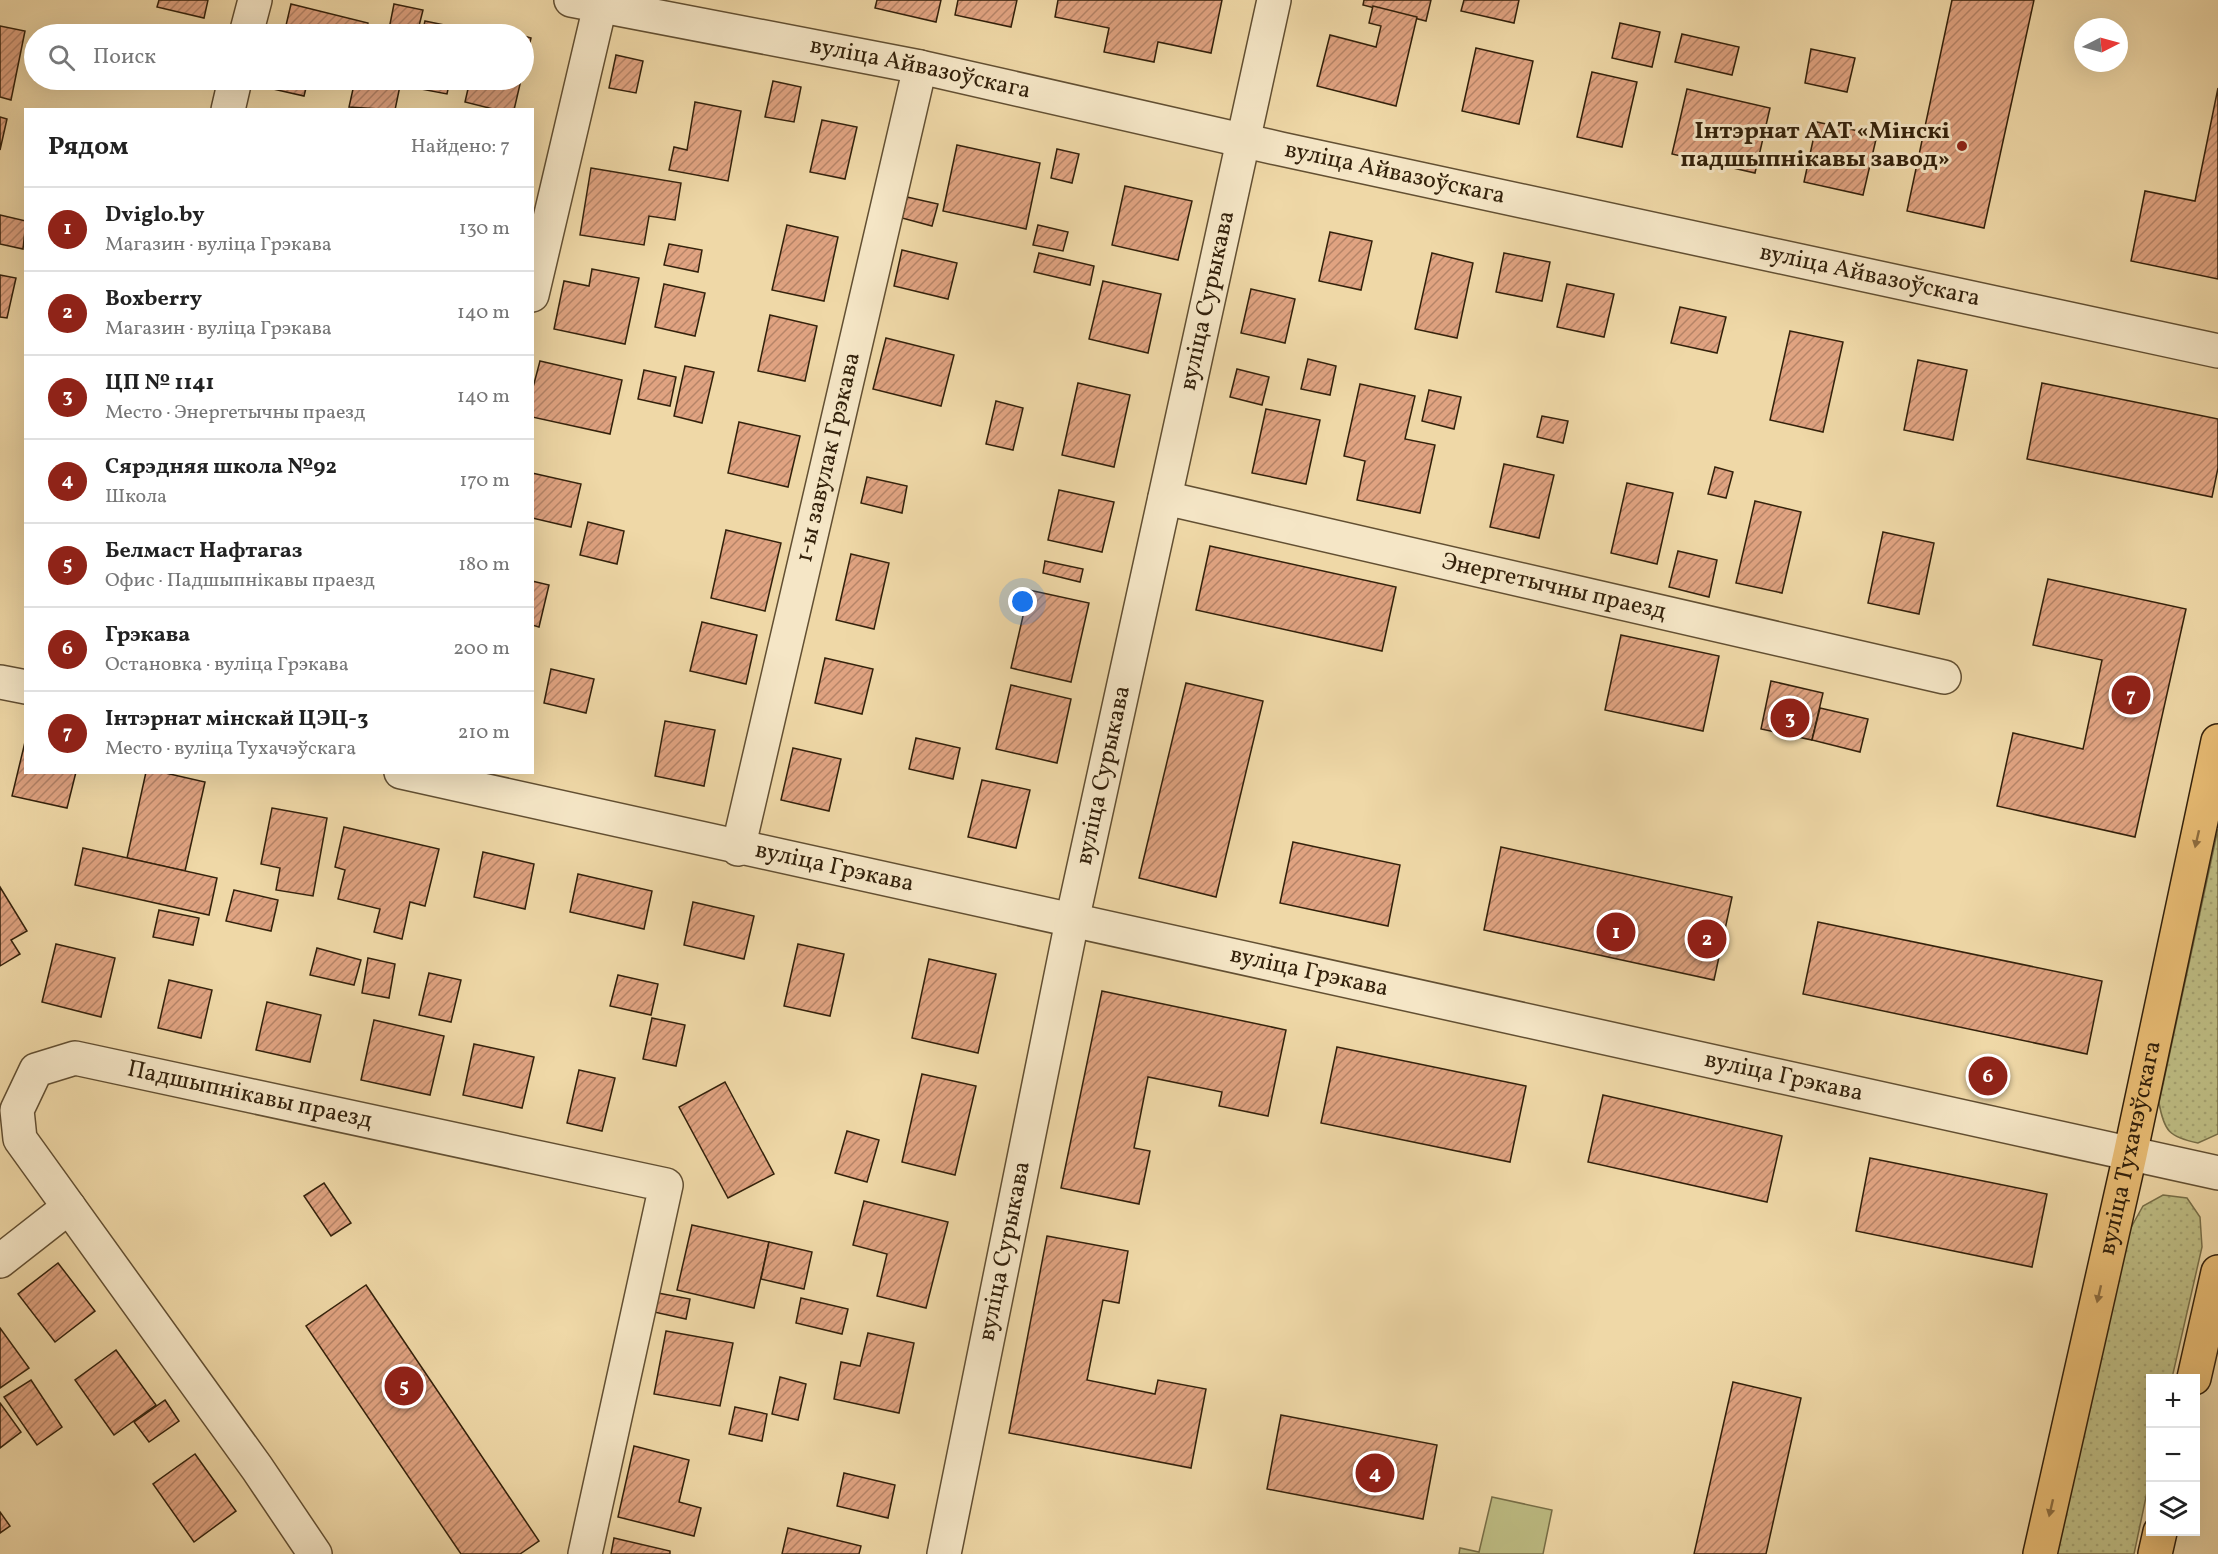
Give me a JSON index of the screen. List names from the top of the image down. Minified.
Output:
{"streets":{"main road":["вуліца Тухачэўскага"],"street":["вуліца Айвазоўскага","вуліца Сурыкава","1-ы завулак Грэкава","Энергетычны праезд","вуліца Грэкава","Падшыпнікавы праезд"]},"crossings":[["вуліца Айвазоўскага","вуліца Сурыкава"],["вуліца Айвазоўскага","1-ы завулак Грэкава"],["вуліца Сурыкава","Энергетычны праезд"],["вуліца Сурыкава","вуліца Грэкава"],["1-ы завулак Грэкава","вуліца Грэкава"],["вуліца Грэкава","вуліца Тухачэўскага"]],"one_way":["вуліца Тухачэўскага"],"places":["Інтэрнат ААТ «Мінскі падшыпнікавы завод»"],"north":"right","page":{"search":"Поиск","heading":["Рядом","Найдено: 7"],"list":[{"mark":"1","name":"Dviglo.by","note":"Магазин · вуліца Грэкава","value":"130 m"},{"mark":"2","name":"Boxberry","note":"Магазин · вуліца Грэкава","value":"140 m"},{"mark":"3","name":"ЦП № 1141","note":"Место · Энергетычны праезд","value":"140 m"},{"mark":"4","name":"Сярэдняя школа №92","note":"Школа","value":"170 m"},{"mark":"5","name":"Белмаст Нафтагаз","note":"Офис · Падшыпнікавы праезд","value":"180 m"},{"mark":"6","name":"Грэкава","note":"Остановка · вуліца Грэкава","value":"200 m"},{"mark":"7","name":"Інтэрнат мінскай ЦЭЦ-3","note":"Место · вуліца Тухачэўскага","value":"210 m"}],"pins":["7","3","1","2","6","5","4"],"map_buttons":["+","−"]}}
